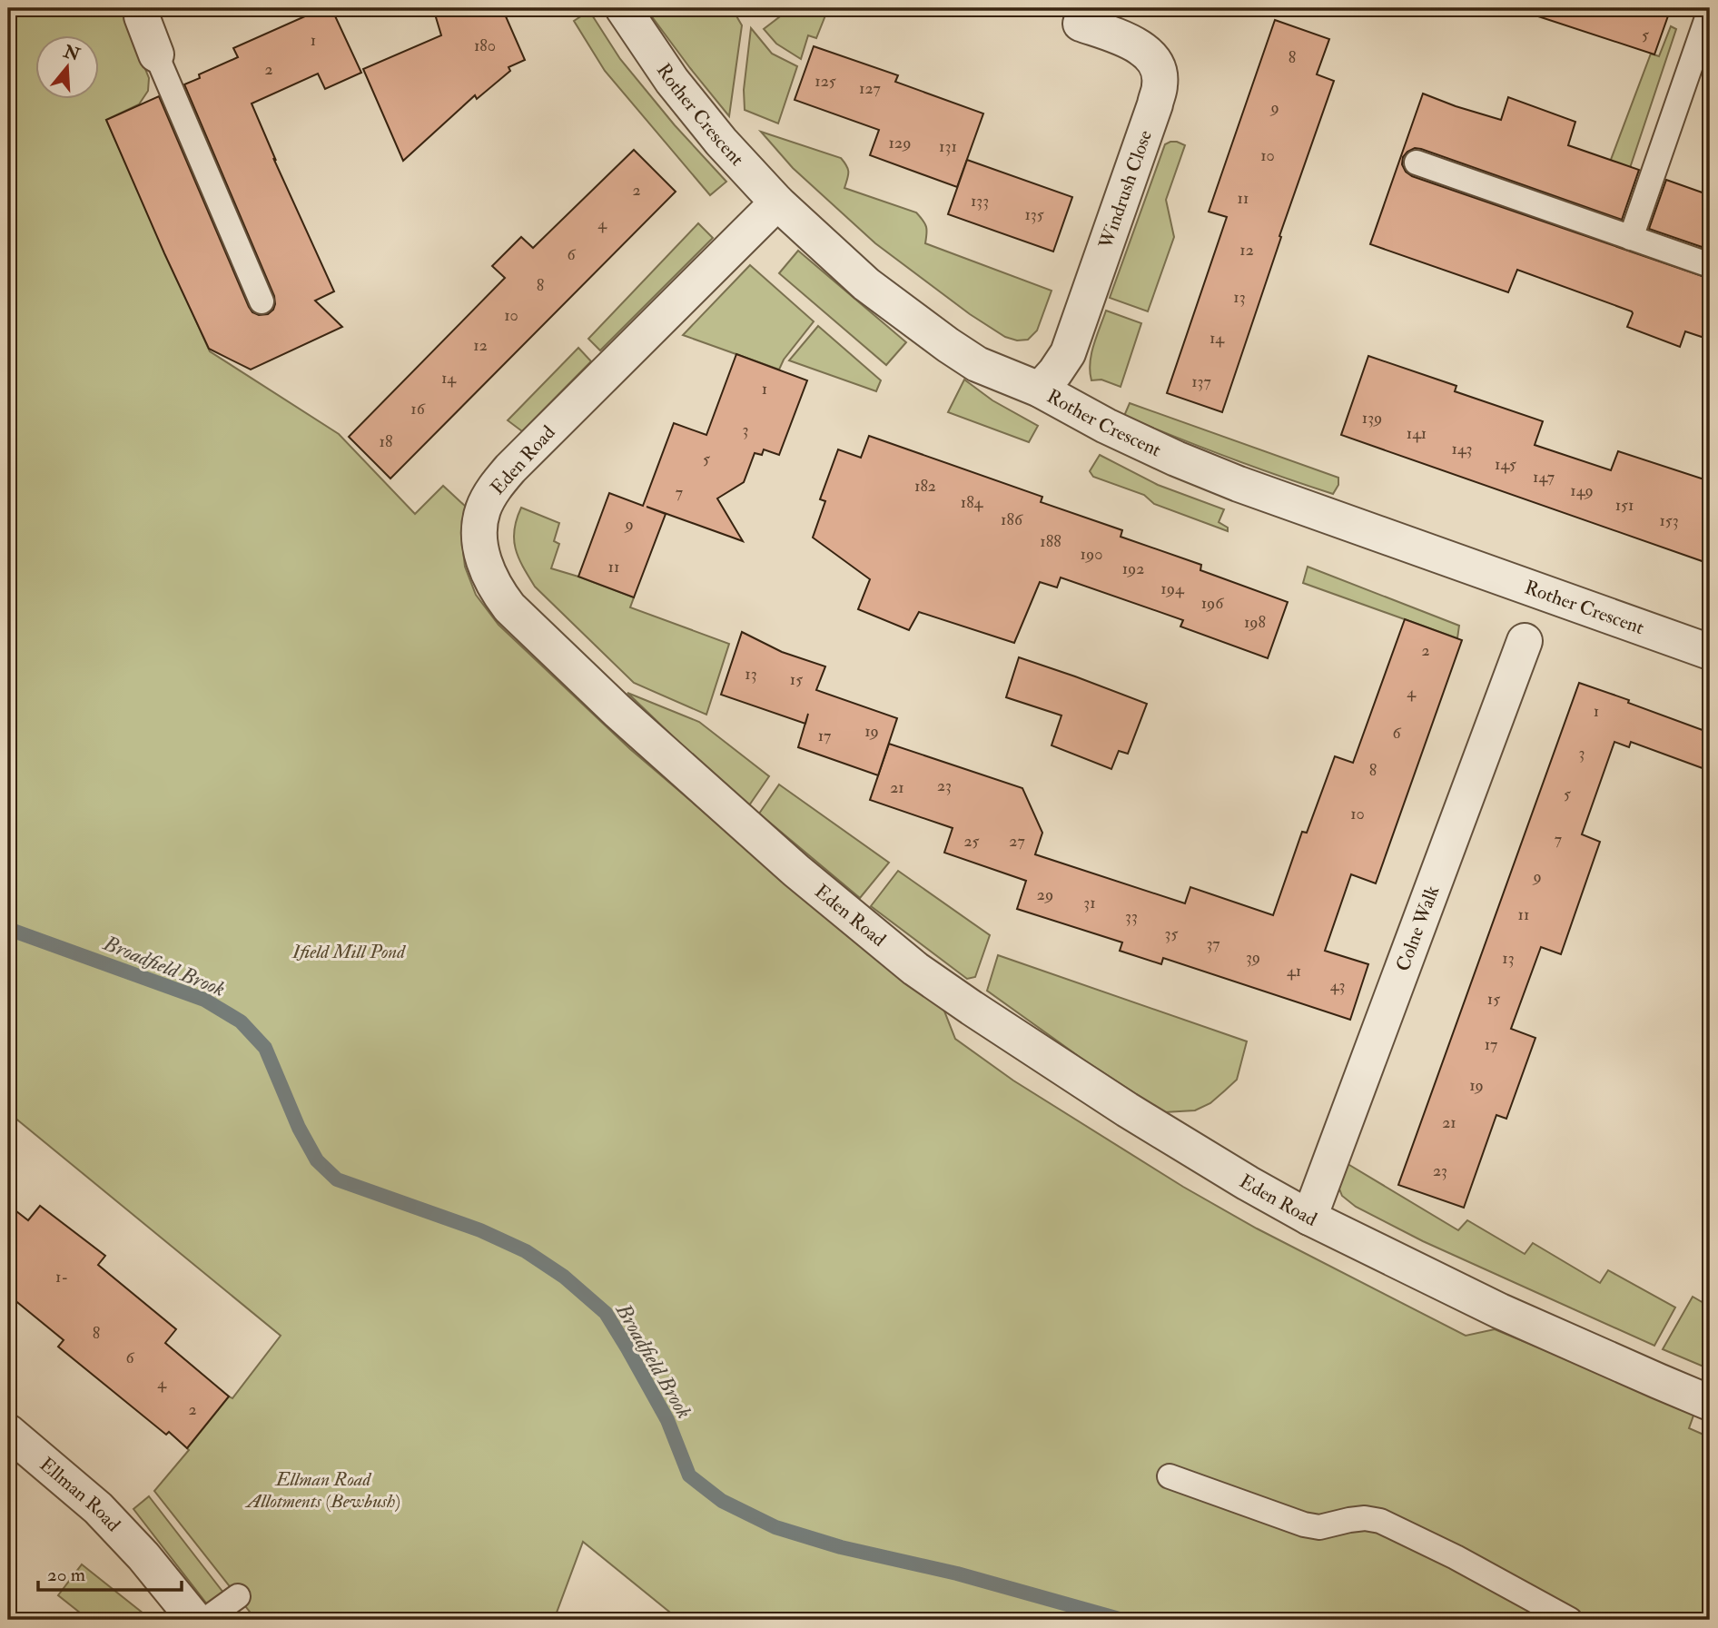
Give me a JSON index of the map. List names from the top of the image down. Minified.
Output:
{"streets":{"street":["Rother Crescent","Windrush Close","Eden Road","Colne Walk","Ellman Road"]},"crossings":[["Rother Crescent","Windrush Close"],["Rother Crescent","Eden Road"],["Eden Road","Colne Walk"]],"water":["Broadfield Brook"],"parks":["Ifield Mill Pond","Ellman Road Allotments (Bewbush)"],"house_numbers":["5","1","180","8","2","125","127","9","129","131","10","2","11","133","135","4","12","6","8","13","10","14","12","14","137","1","16","139","3","141","18","143","5","145","147","182","149","7","184","151","186","153","9","188","190","11","192","194","196","198","2","13","15","4","1","19","6","17","3","8","23","21","5","10","7","25","27","9","29","31","11","33","35","37","39","13","41","43","15","17","19","21","23","1-","8","6","4","2"],"scale_bar":"20 m","north":"top"}
